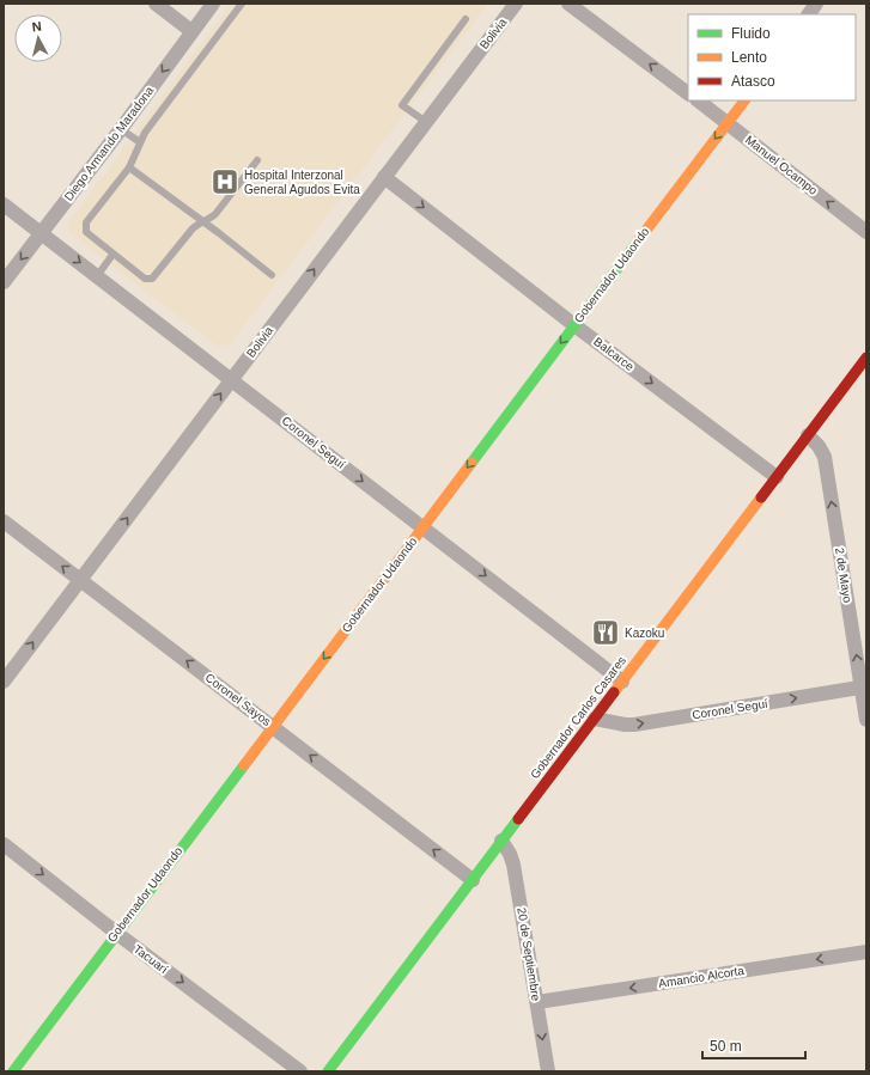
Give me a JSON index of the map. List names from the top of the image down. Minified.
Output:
{"streets":{"street":["Bolivia","Diego Armando Maradona","Manuel Ocampo","Gobernador Udaondo","Balcarce","Coronel Seguí","2 de Mayo","Coronel Sayos","Gobernador Carlos Casares","20 de Septiembre","Tacuarí","Amancio Alcorta"]},"crossings":[["Bolivia","Balcarce"],["Bolivia","Coronel Seguí"],["Bolivia","Coronel Sayos"],["Diego Armando Maradona","Coronel Seguí"],["Manuel Ocampo","Gobernador Udaondo"],["Gobernador Udaondo","Balcarce"],["Gobernador Udaondo","Coronel Seguí"],["Gobernador Udaondo","Coronel Sayos"],["Gobernador Udaondo","Tacuarí"],["Balcarce","Gobernador Carlos Casares"],["Coronel Seguí","2 de Mayo"],["Coronel Seguí","Gobernador Carlos Casares"],["2 de Mayo","Gobernador Carlos Casares"],["Coronel Sayos","Gobernador Carlos Casares"],["Gobernador Carlos Casares","20 de Septiembre"],["20 de Septiembre","Amancio Alcorta"]],"one_way":["Bolivia","Diego Armando Maradona","Manuel Ocampo","Gobernador Udaondo","Balcarce","Coronel Seguí","2 de Mayo","Coronel Sayos","Tacuarí","Amancio Alcorta"],"places":{"hospital":["Hospital Interzonal General Agudos Evita"],"restaurant":["Kazoku"]},"legend":["Fluido","Lento","Atasco"],"scale_bar":"50 m","north":"top"}
